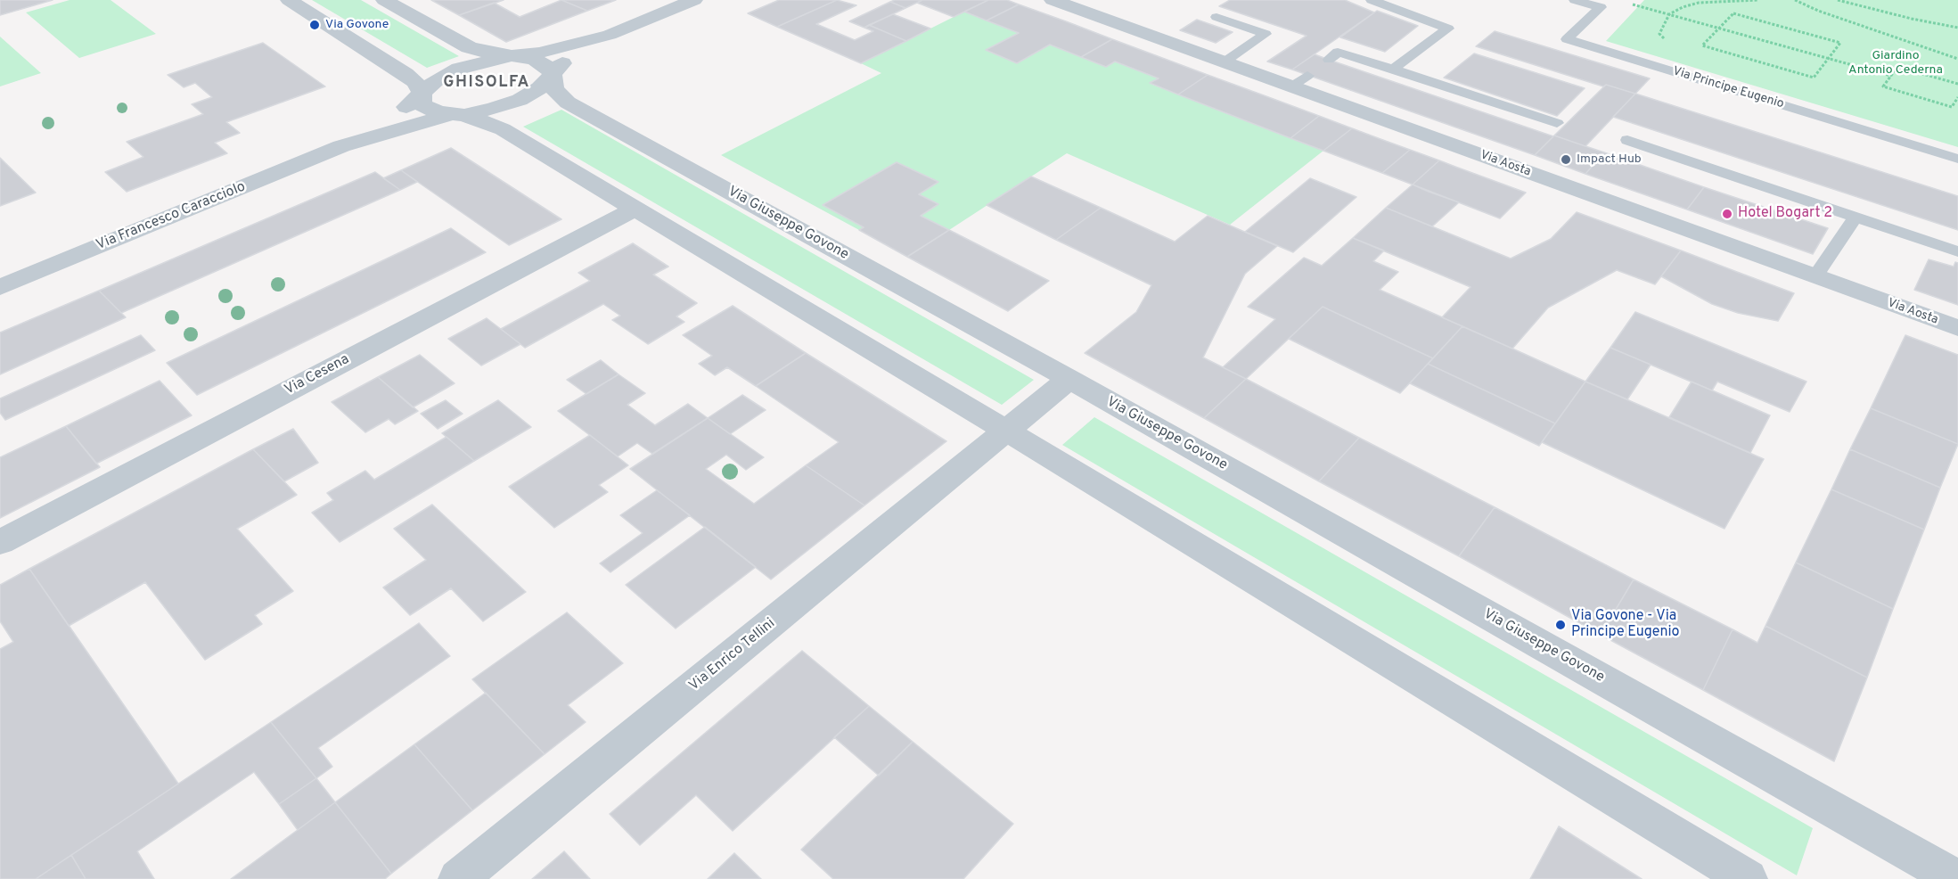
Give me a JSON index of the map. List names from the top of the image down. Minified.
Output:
{"streets":{"street":["Via Aosta","Via Francesco Caracciolo","Via Giuseppe Govone","Via Cesena","Via Enrico Tellini"],"lane":["Via Principe Eugenio"]},"crossings":[["Via Francesco Caracciolo","Via Giuseppe Govone"],["Via Giuseppe Govone","Via Enrico Tellini"]],"districts":["GHISOLFA"],"parks":["Giardino Antonio Cederna"],"places":["Via Govone","Impact Hub","Hotel Bogart 2","Via Govone - Via Principe Eugenio"]}
